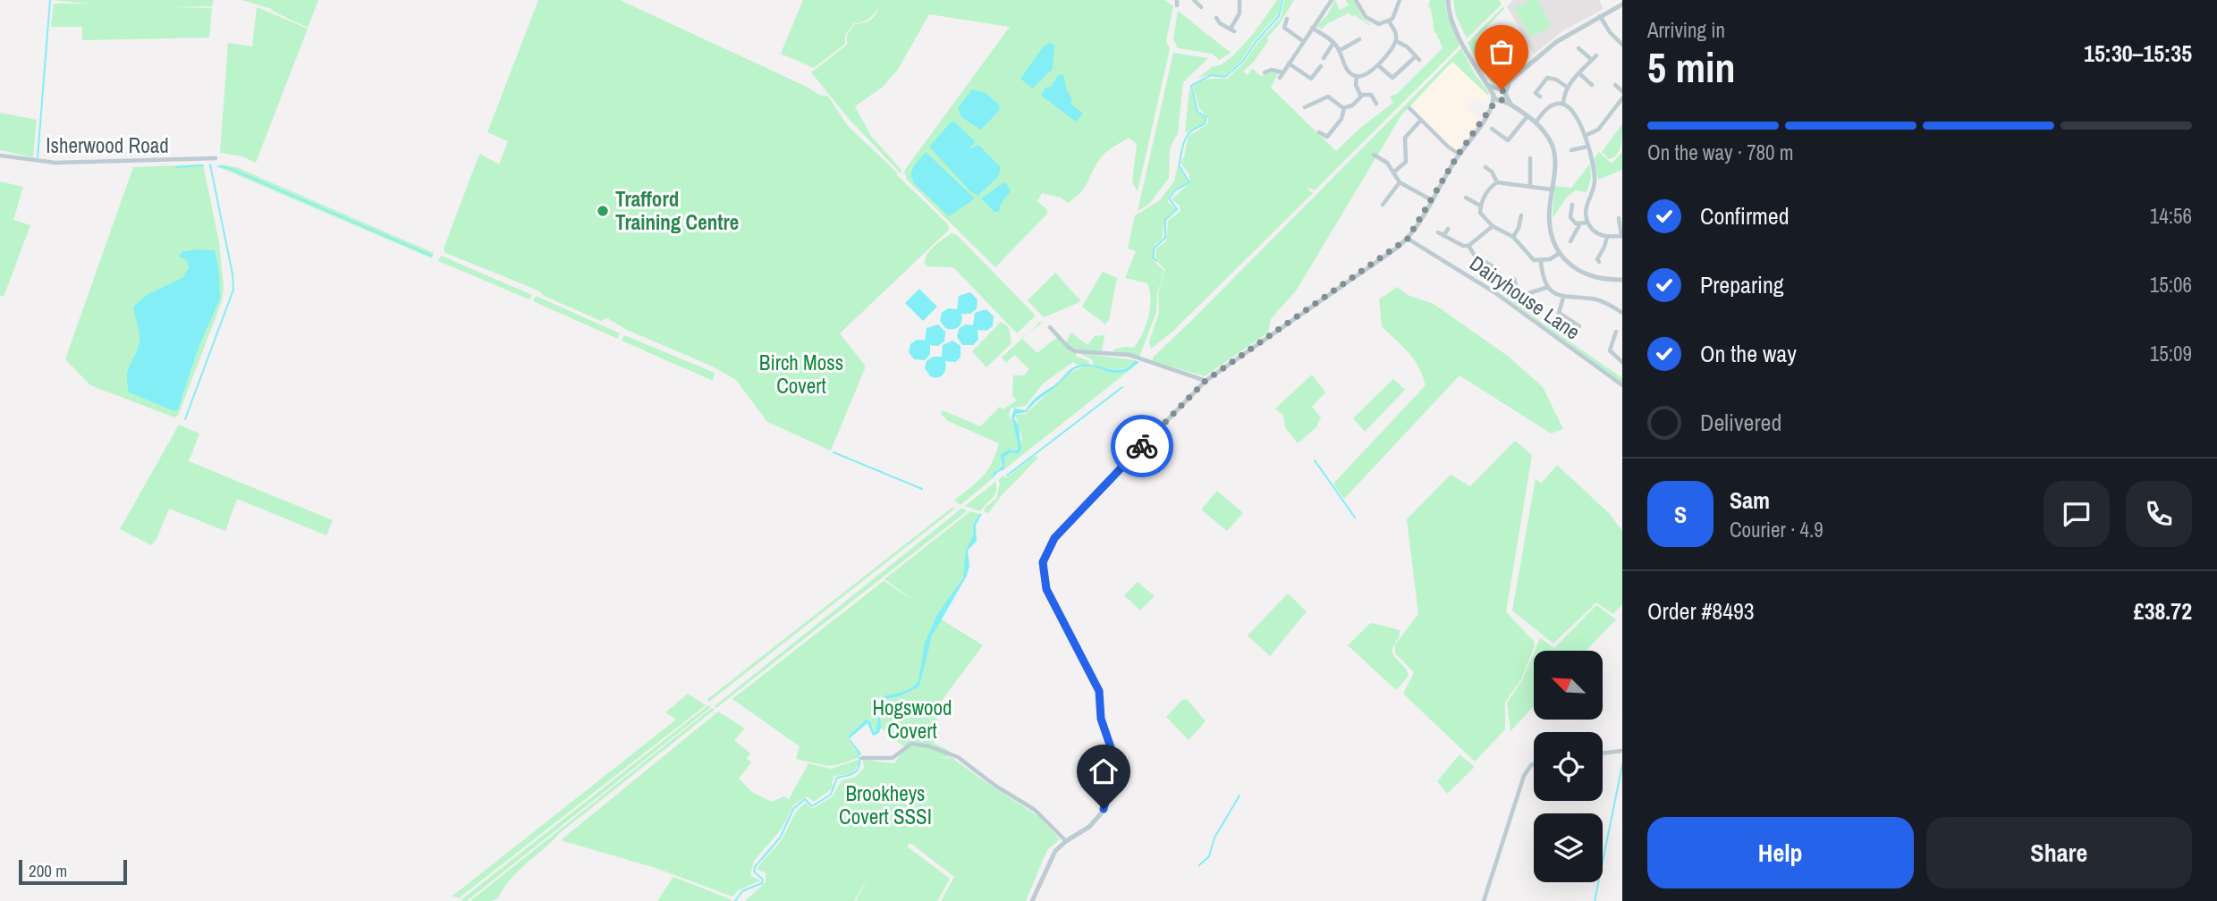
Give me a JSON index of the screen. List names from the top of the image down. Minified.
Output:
{"streets":{"street":["Isherwood Road","Dairyhouse Lane"]},"parks":["Birch Moss Covert","Hogswood Covert","Brookheys Covert SSSI"],"places":["Trafford Training Centre"],"scale_bar":"200 m","north":"top left","page":{"heading":["5 min","Arriving in","15:30–15:35"],"panel":["Sam","Courier · 4.9","Order #8493","£38.72"],"bar":"On the way · 780 m","list":[["Confirmed","14:56"],["Preparing","15:06"],["On the way","15:09"],"Delivered"],"round":"S","buttons":["Help","Share"],"scale":"200 m"}}
